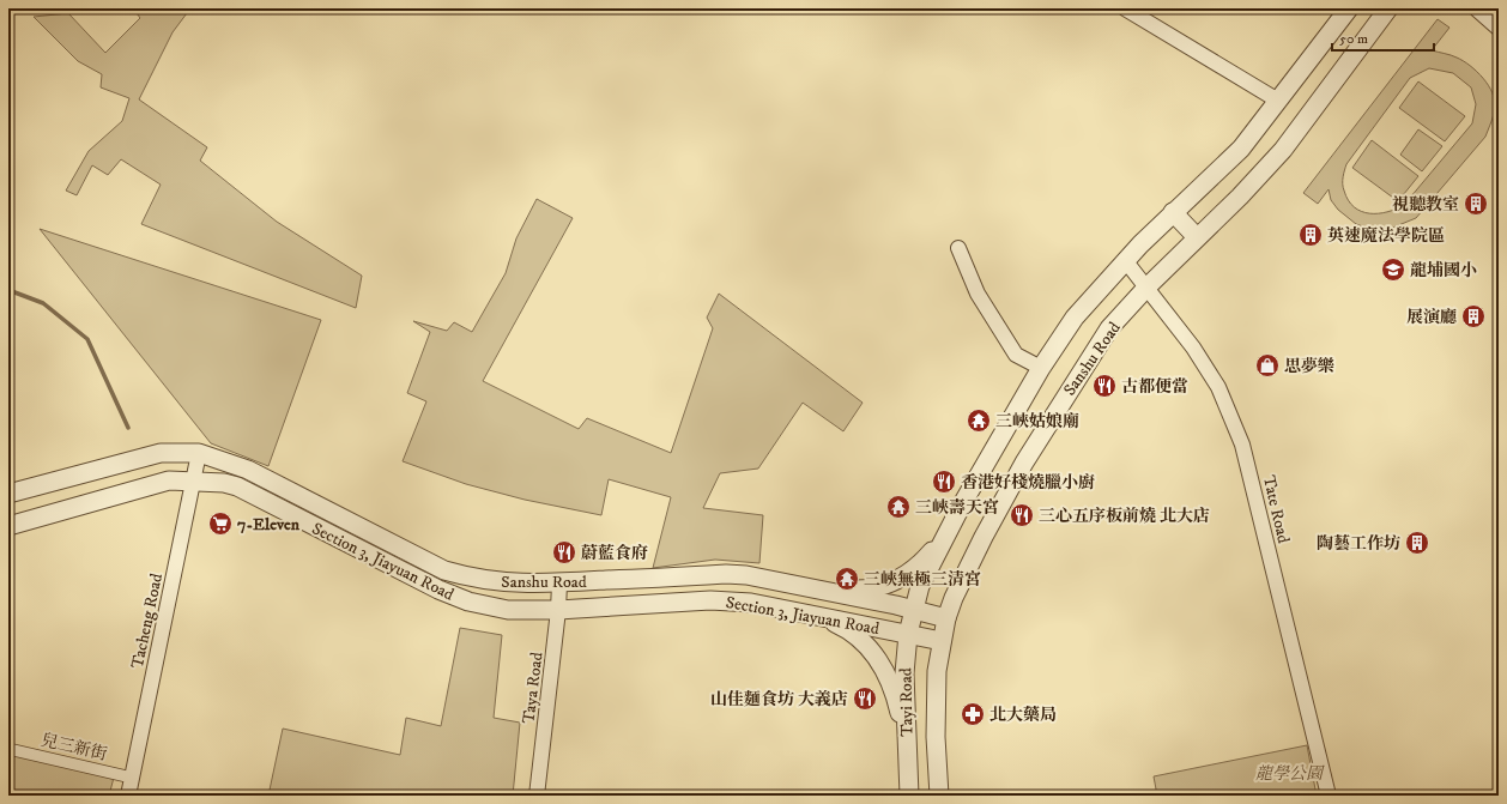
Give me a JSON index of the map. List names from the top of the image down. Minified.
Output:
{"streets":{"street":["Sanshu Road","Tate Road","Section 3, Jiayuan Road","Tacheng Road","Taya Road","Tayi Road","兒三新街"]},"crossings":[["Sanshu Road","Tate Road"],["Sanshu Road","Tacheng Road"],["Sanshu Road","Taya Road"],["Sanshu Road","Tayi Road"],["Section 3, Jiayuan Road","Tacheng Road"],["Section 3, Jiayuan Road","Taya Road"],["Section 3, Jiayuan Road","Tayi Road"],["Tacheng Road","兒三新街"]],"parks":["龍學公園"],"places":{"building":["視聽教室","英速魔法學院區","展演廳","陶藝工作坊"],"school or university":["龍埔國小"],"shop":["思夢樂"],"restaurant":["古都便當","香港好棧燒臘小廚","三心五序板前燒 北大店","蔚藍食府","山佳麵食坊 大義店"],"temple":["三峽姑娘廟","三峽壽天宮","三峽無極三清宮"],"supermarket":["7-Eleven"],"pharmacy":["北大藥局"]},"scale_bar":"50 m"}
